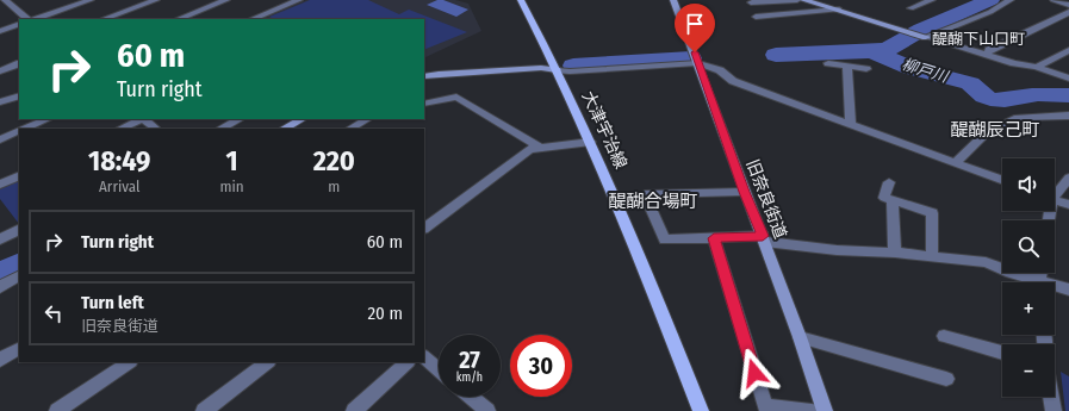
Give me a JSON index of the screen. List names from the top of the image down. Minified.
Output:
{"streets":{"main road":["大津宇治線"],"street":["旧奈良街道"]},"districts":["醍醐下山口町","醍醐辰己町","醍醐合場町"],"water":["柳戸川"],"page":{"turn":["60 m","Turn right"],"eta":["18:49","Arrival","1","min","220","m"],"map_buttons":["+","−"],"list":[{"name":"Turn right","value":"60 m"},{"name":"Turn left","note":"旧奈良街道","value":"20 m"}],"speed":"27 km/h","limit":"30"}}
